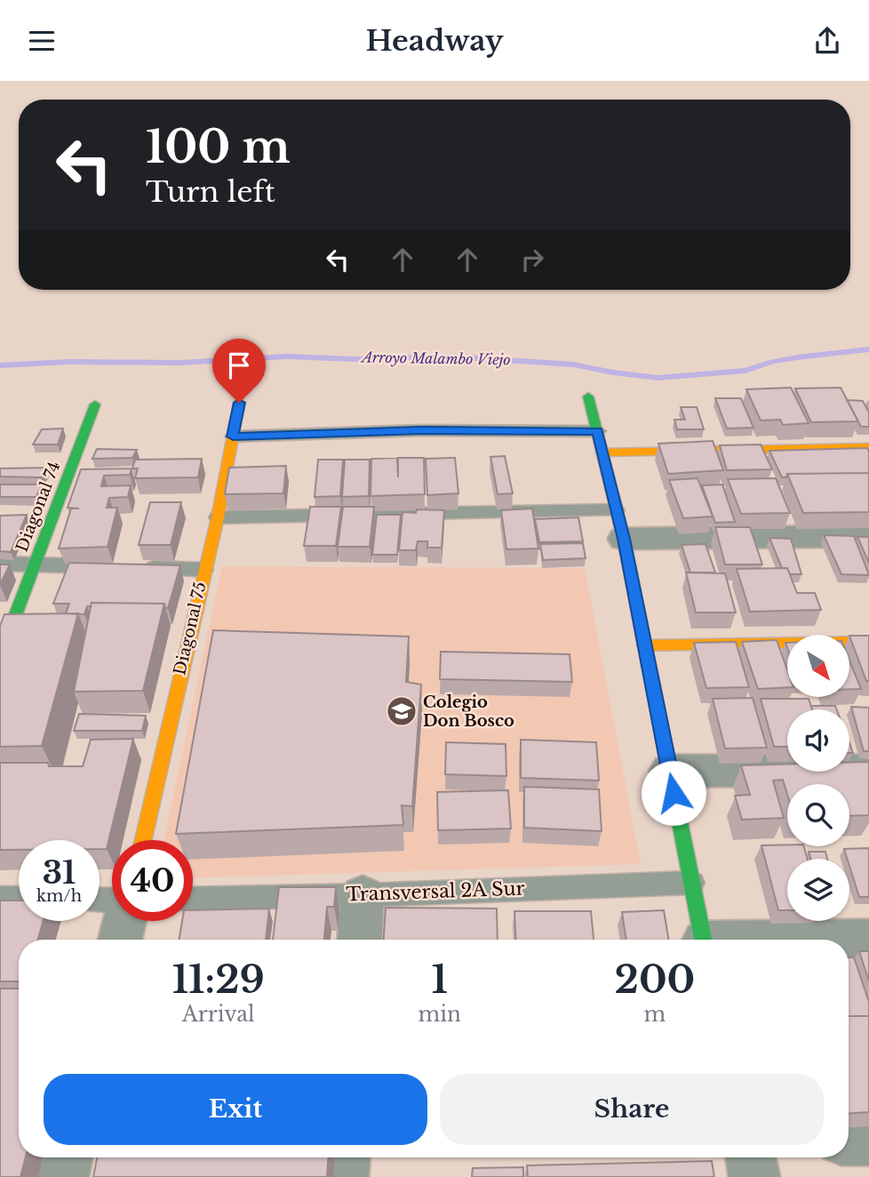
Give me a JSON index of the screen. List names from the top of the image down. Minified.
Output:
{"streets":{"street":["Diagonal 74","Diagonal 75"],"lane":["Transversal 2A Sur"]},"water":["Arroyo Malambo Viejo"],"places":{"school or university":["Colegio Don Bosco"]},"north":"bottom right","page":{"header":"Headway","turn":["100 m","Turn left"],"speed":"31 km/h","limit":"40","eta":["11:29","Arrival","1","min","200","m"],"buttons":["Exit","Share"]}}
